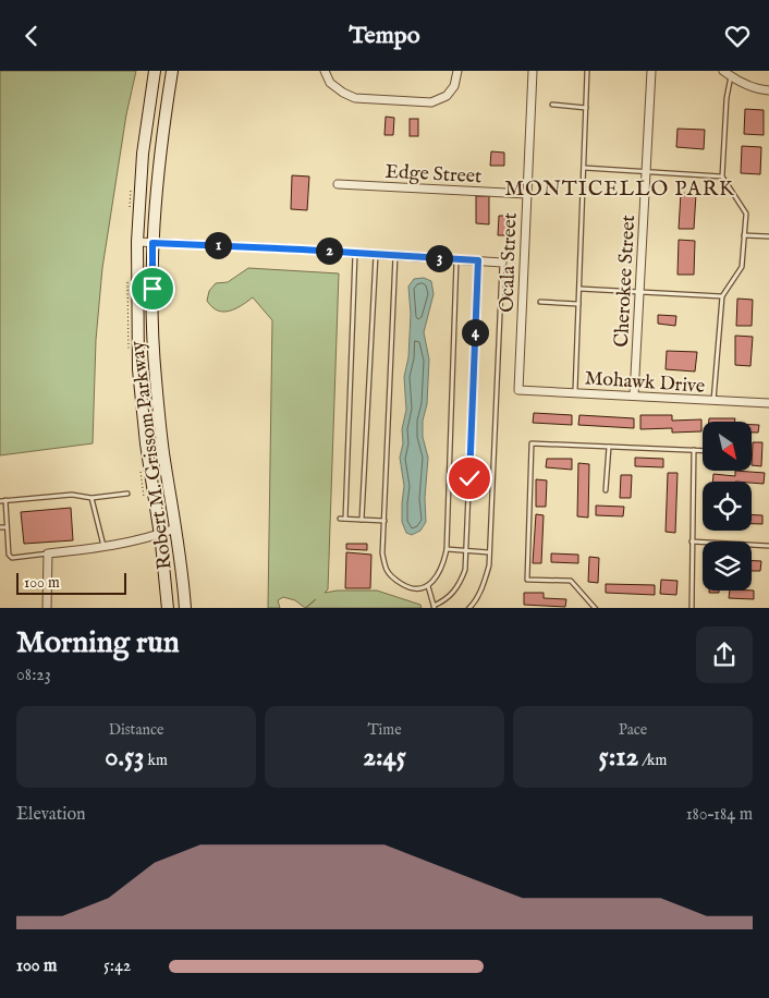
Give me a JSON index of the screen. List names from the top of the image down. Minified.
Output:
{"streets":{"main road":["Robert M. Grissom Parkway"],"street":["Edge Street","Ocala Street","Cherokee Street","Mohawk Drive"]},"crossings":[["Edge Street","Ocala Street"],["Ocala Street","Mohawk Drive"],["Cherokee Street","Mohawk Drive"]],"districts":["MONTICELLO PARK"],"scale_bar":"100 m","north":"bottom right","page":{"header":"Tempo","pins":["1","2","3","4"],"scale":"100 m","heading":["Morning run","08:23"],"stats":[["Distance","0.53 km"],["Time","2:45"],["Pace","5:12 /km"]],"chart":["Elevation","180–184 m"],"list":[{"name":"100 m","note":"5:42"}]}}
